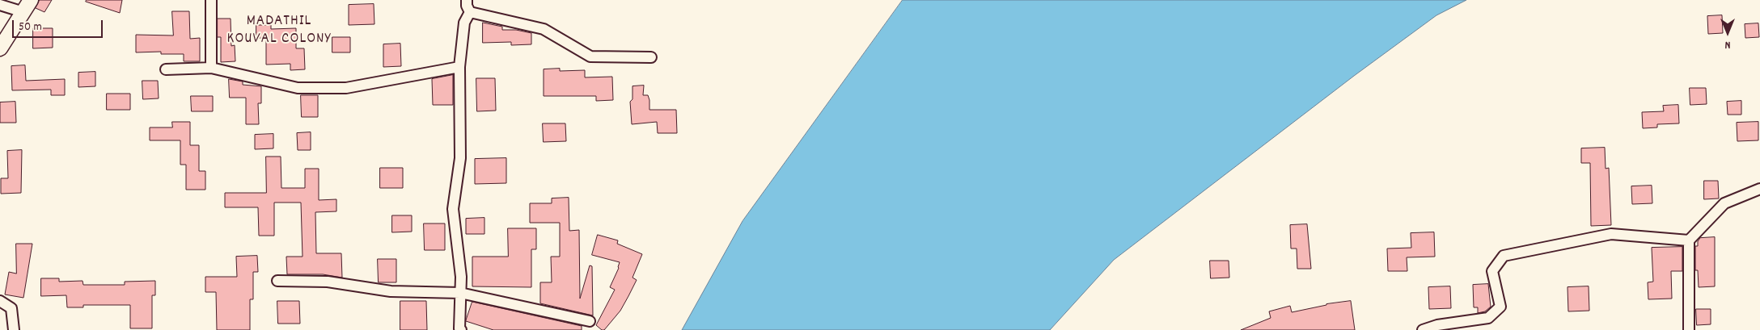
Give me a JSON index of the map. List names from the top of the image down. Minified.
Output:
{"districts":["MADATHIL KOUVAL COLONY"],"scale_bar":"50 m","north":"bottom"}
